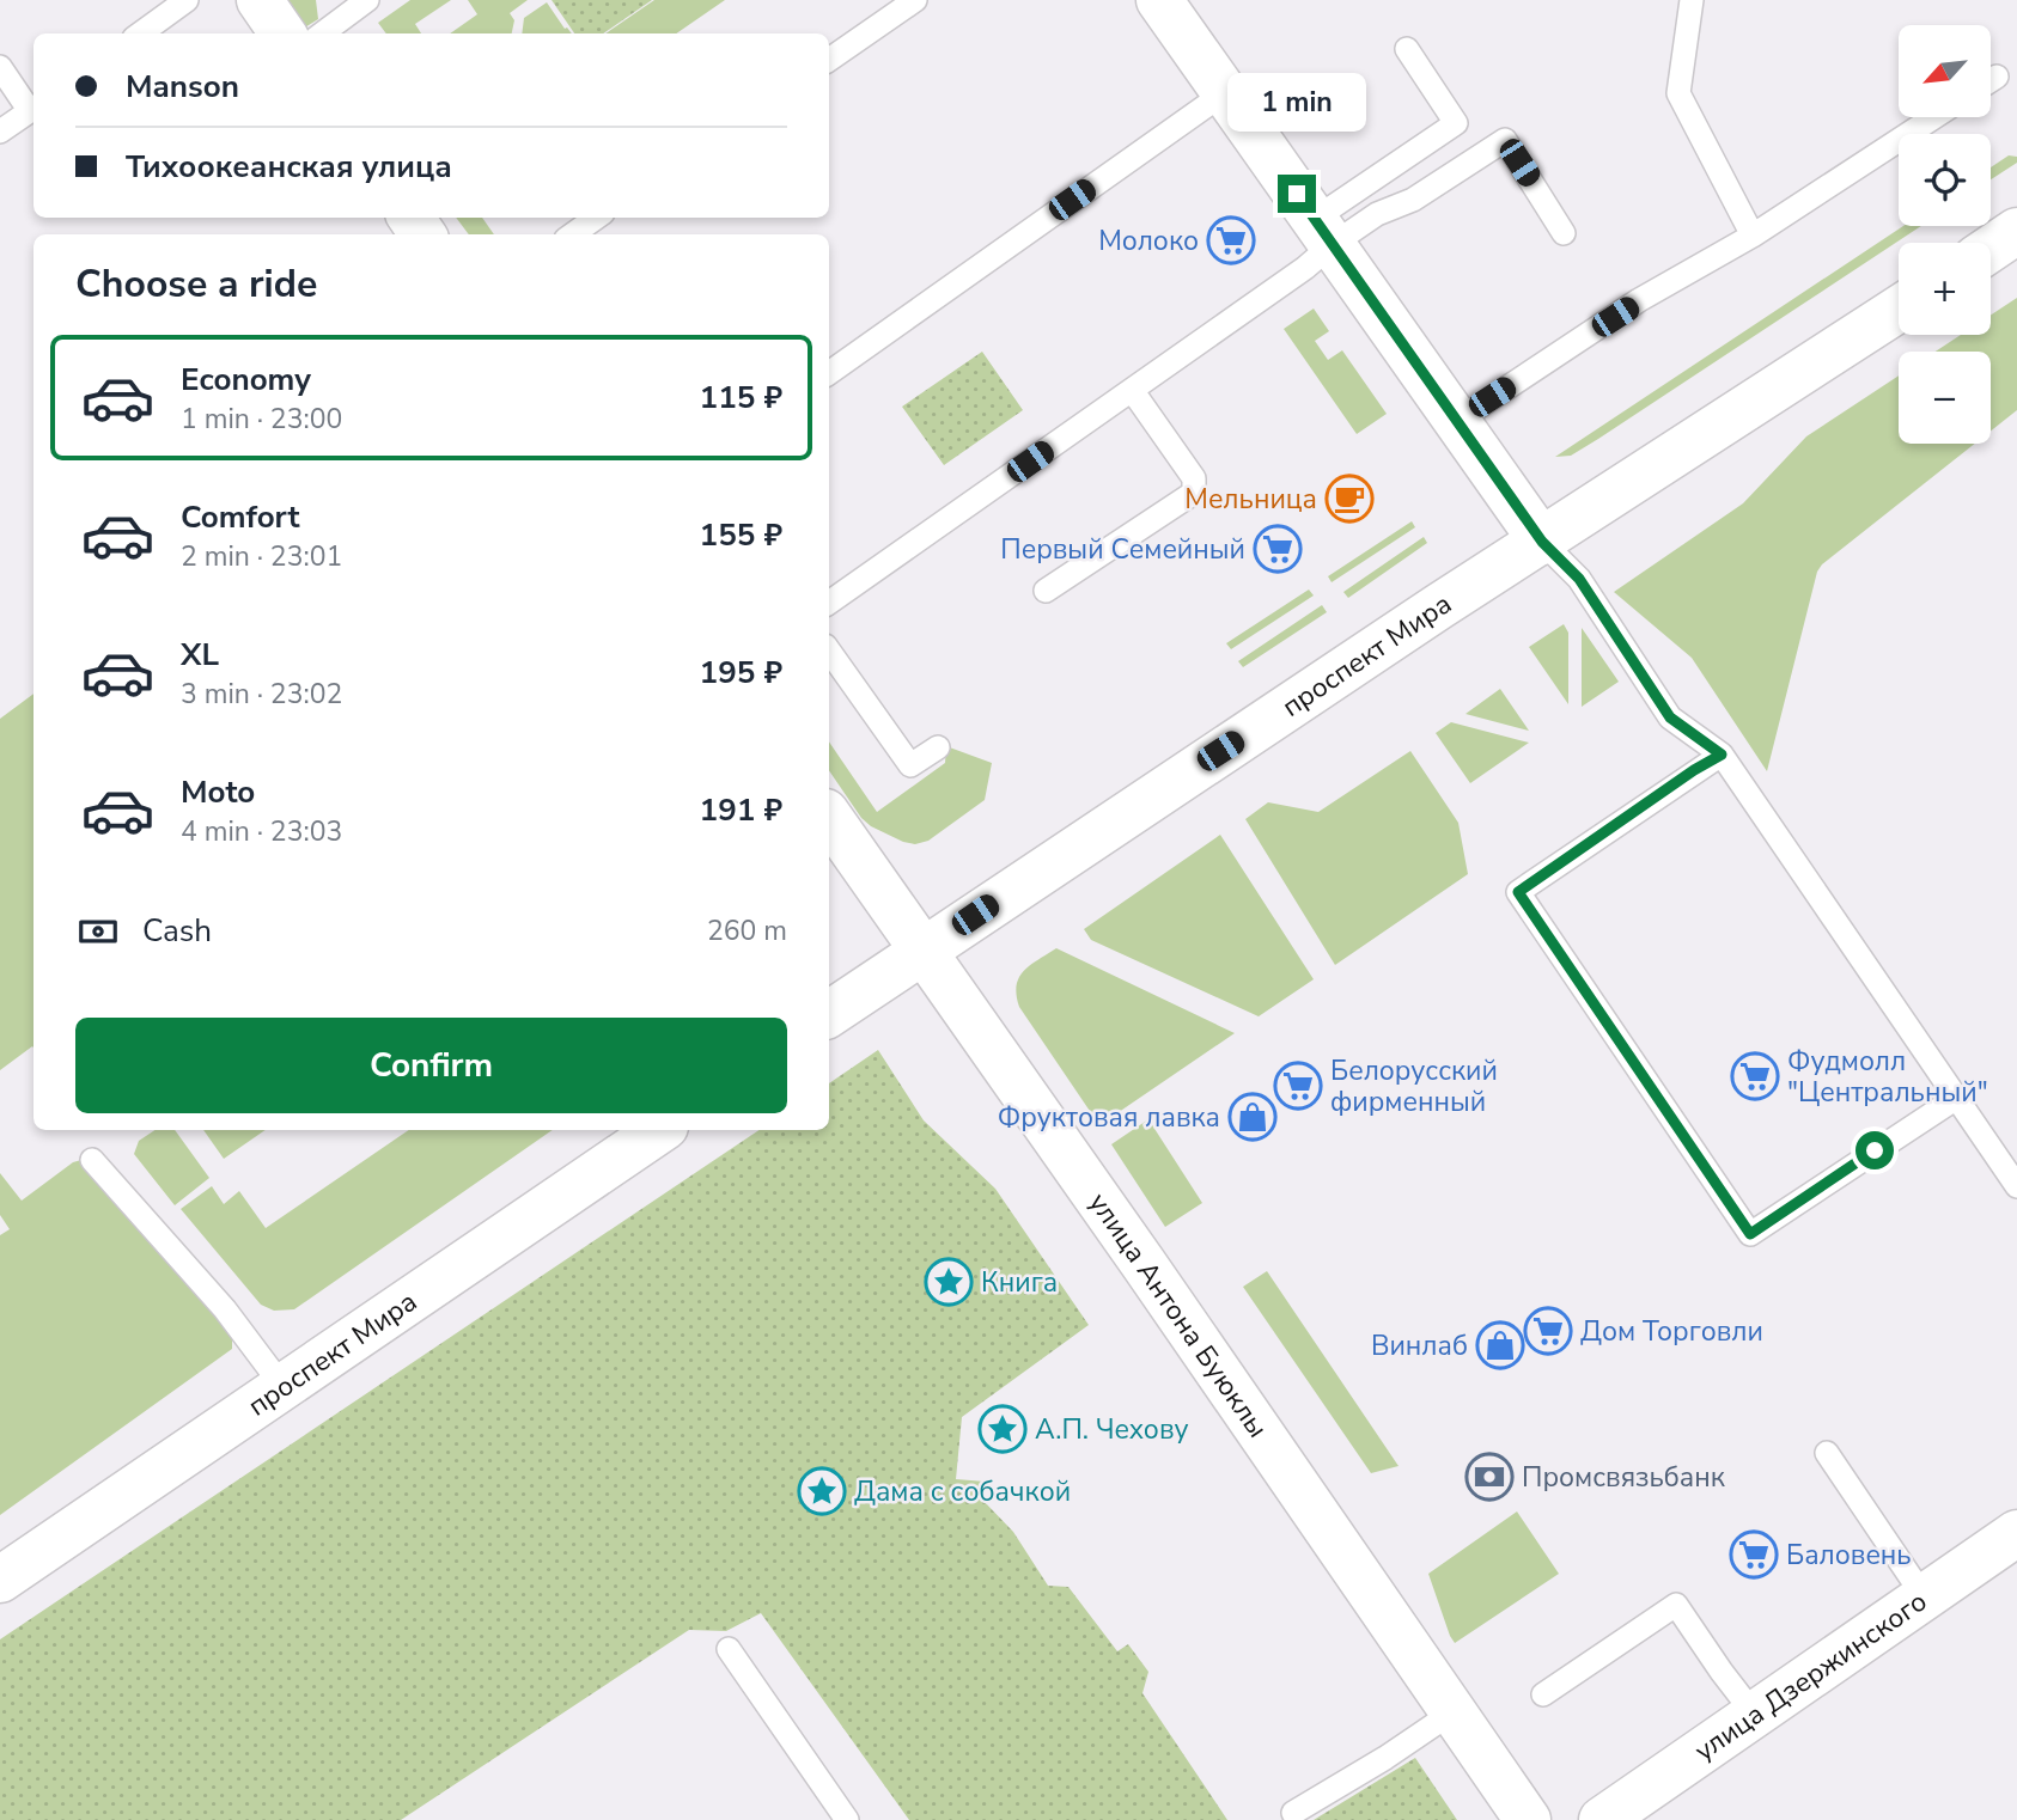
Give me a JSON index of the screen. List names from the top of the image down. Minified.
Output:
{"streets":{"street":["проспект Мира","улица Антона Буюклы","улица Дзержинского"]},"crossings":[["проспект Мира","улица Антона Буюклы"]],"places":{"supermarket":["Молоко","Первый Семейный","Фудмолл \"Центральный\"","Белорусский фирменный","Дом Торговли","Баловень"],"cafe":["Мельница"],"shop":["Фруктовая лавка","Винлаб"],"place":["Книга","А.П. Чехову","Дама с собачкой"],"bank":["Промсвязьбанк"]},"north":"bottom left","page":{"map_buttons":["+","−"],"banner":["Manson","Тихоокеанская улица"],"bubble":"1 min","heading":"Choose a ride","list":[{"name":"Economy","note":"1 min · 23:00","value":"115 ₽"},{"name":"Comfort","note":"2 min · 23:01","value":"155 ₽"},{"name":"XL","note":"3 min · 23:02","value":"195 ₽"},{"name":"Moto","note":"4 min · 23:03","value":"191 ₽"}],"pay":["Cash","260 m"],"buttons":"Confirm"}}
